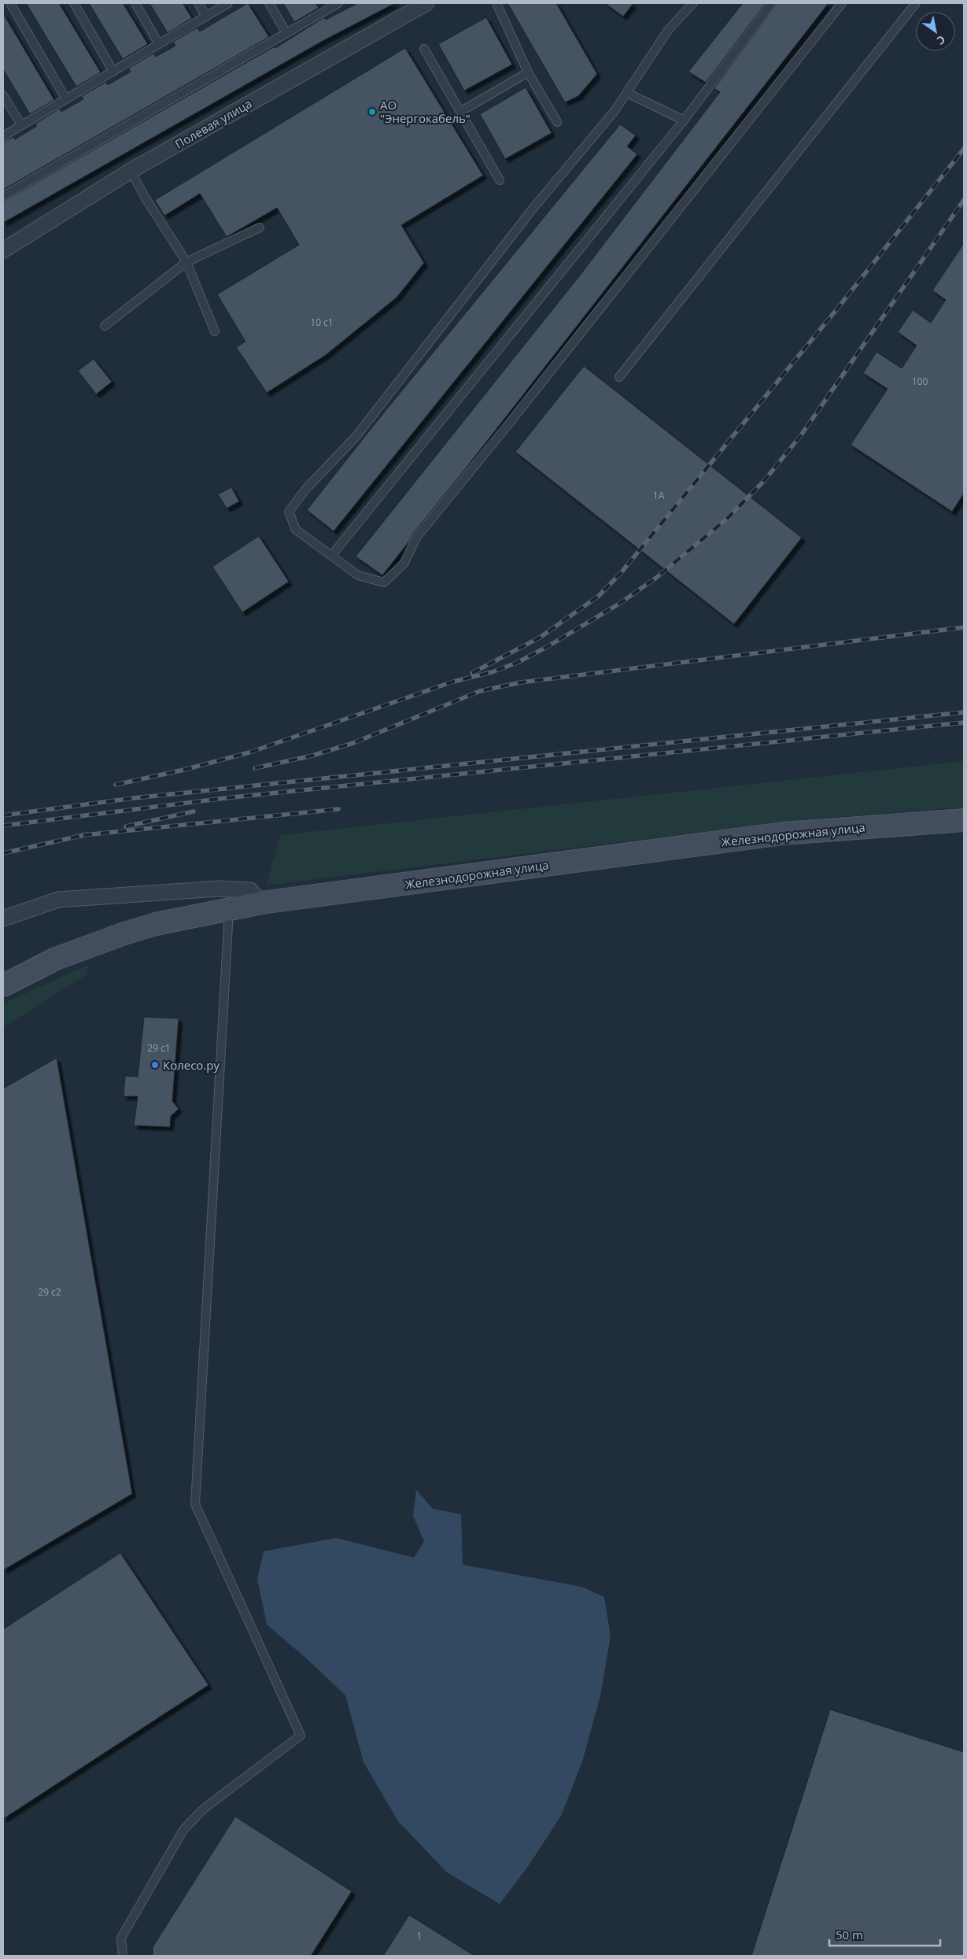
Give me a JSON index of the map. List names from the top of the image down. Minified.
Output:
{"streets":{"main road":["Железнодорожная улица"],"street":["Полевая улица"]},"places":["АО \"Энергокабель\"","Колесо.ру"],"house_numbers":["10 с1","100","1А","29 с1","29 с2","1"],"scale_bar":"50 m","north":"bottom right"}
